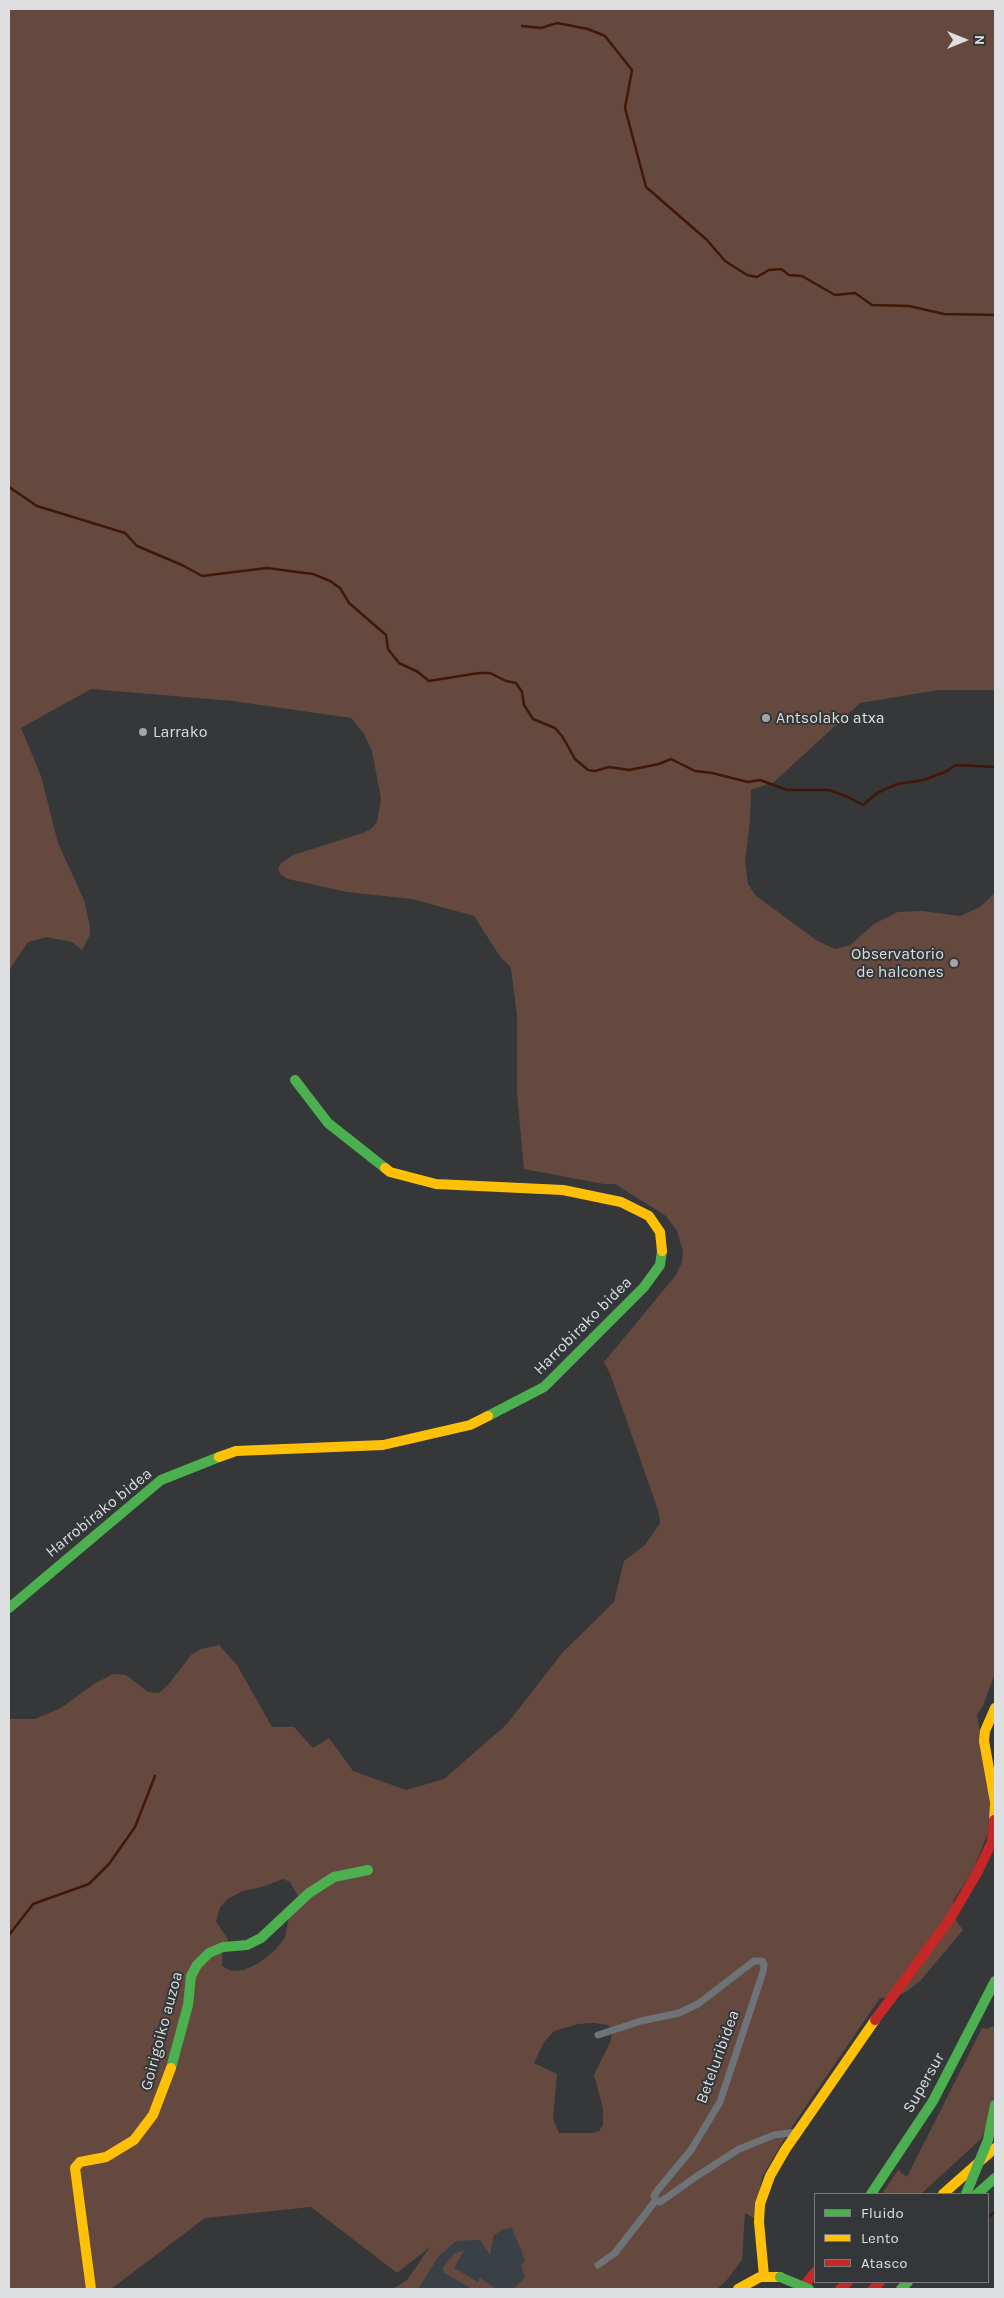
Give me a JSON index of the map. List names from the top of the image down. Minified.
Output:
{"streets":{"main road":["Harrobirako bidea","Goirigoiko auzoa","Supersur"],"street":["Beteluribidea"]},"places":["Antsolako atxa","Larrako","Observatorio de halcones"],"legend":["Fluido","Lento","Atasco"],"north":"right"}
